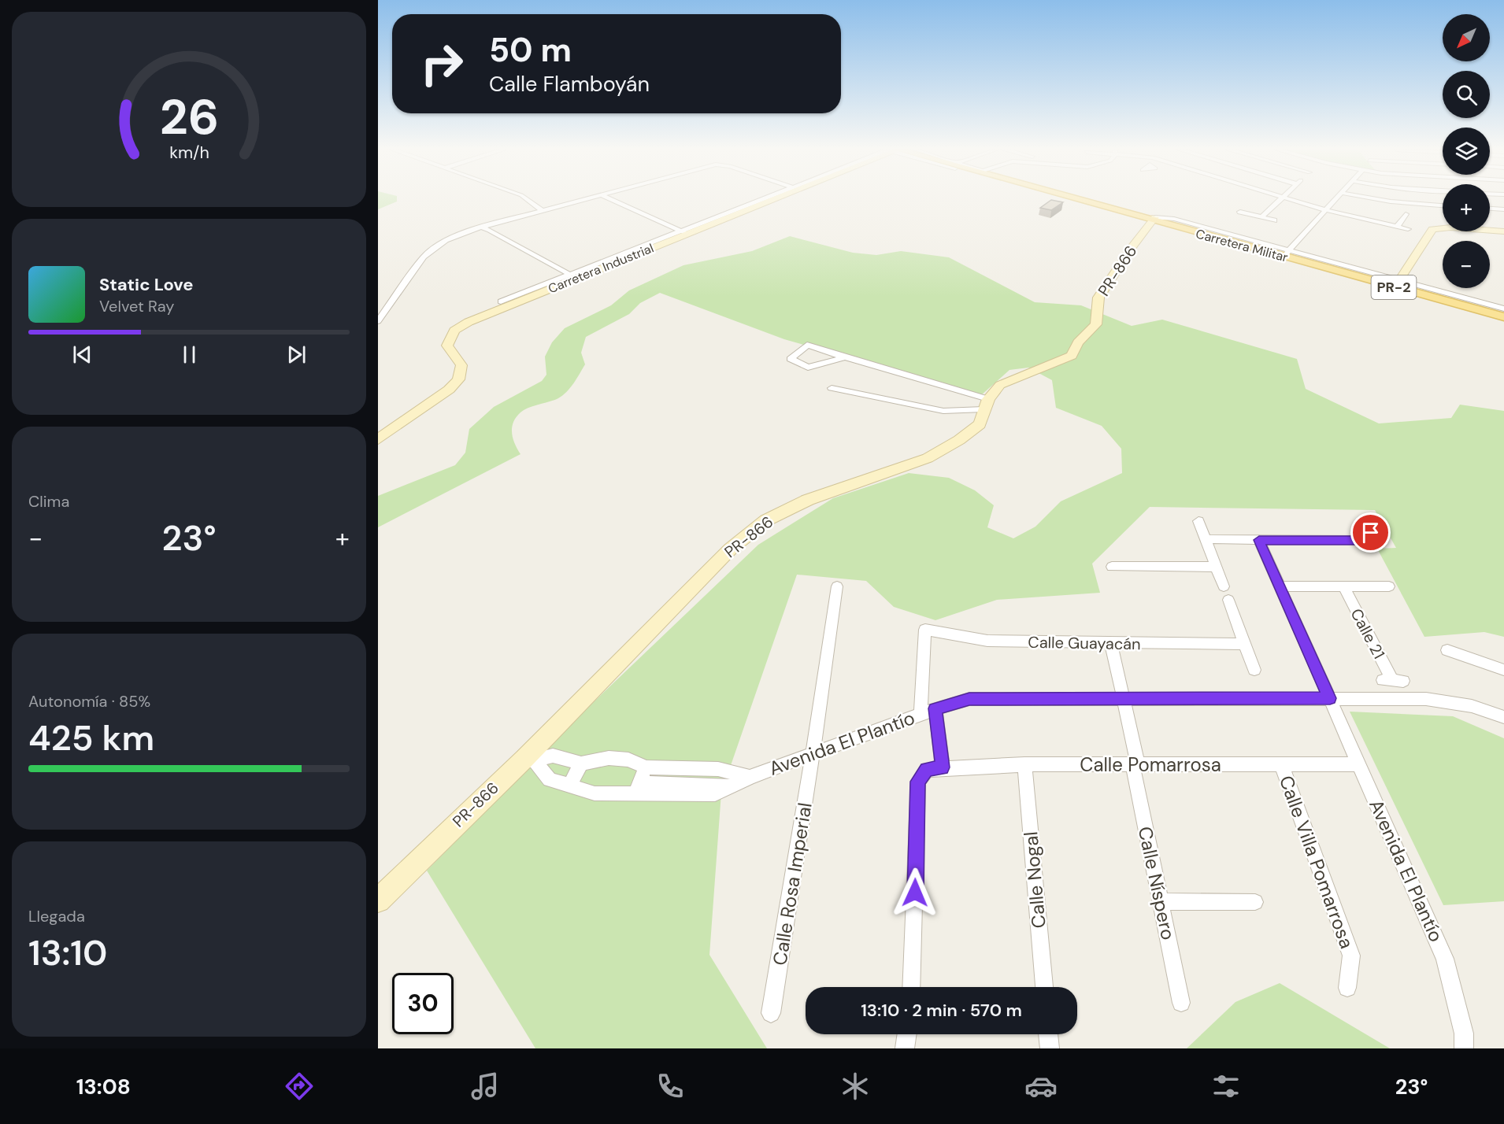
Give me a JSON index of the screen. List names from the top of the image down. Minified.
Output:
{"streets":{"main road":["Carretera Militar","PR-2"],"street":["Carretera Industrial","PR-866","Calle 21","Calle Guayacán","Avenida El Plantío","Calle Pomarrosa","Calle Villa Pomarrosa","Calle Nogal","Calle Níspero","Calle Rosa Imperial"]},"crossings":[["Carretera Militar","PR-866"],["PR-866","Avenida El Plantío"],["Calle Guayacán","Avenida El Plantío"],["Calle Guayacán","Calle Níspero"],["Avenida El Plantío","Calle Pomarrosa"],["Avenida El Plantío","Calle Níspero"],["Avenida El Plantío","Calle Rosa Imperial"],["Calle Pomarrosa","Calle Villa Pomarrosa"],["Calle Pomarrosa","Calle Nogal"],["Calle Pomarrosa","Calle Níspero"]],"north":"bottom left","page":{"map_buttons":["+","−"],"turn":["50 m","Calle Flamboyán"],"song":["Static Love","Velvet Ray"],"tile":["Clima",["Autonomía · 85%","425 km"],["Llegada","13:10"]],"heat":["−","23°","+"],"limit":"30","trip":"13:10 · 2 min · 570 m","tabs":["13:08","23°"],"gauge":["26","km/h"]}}
